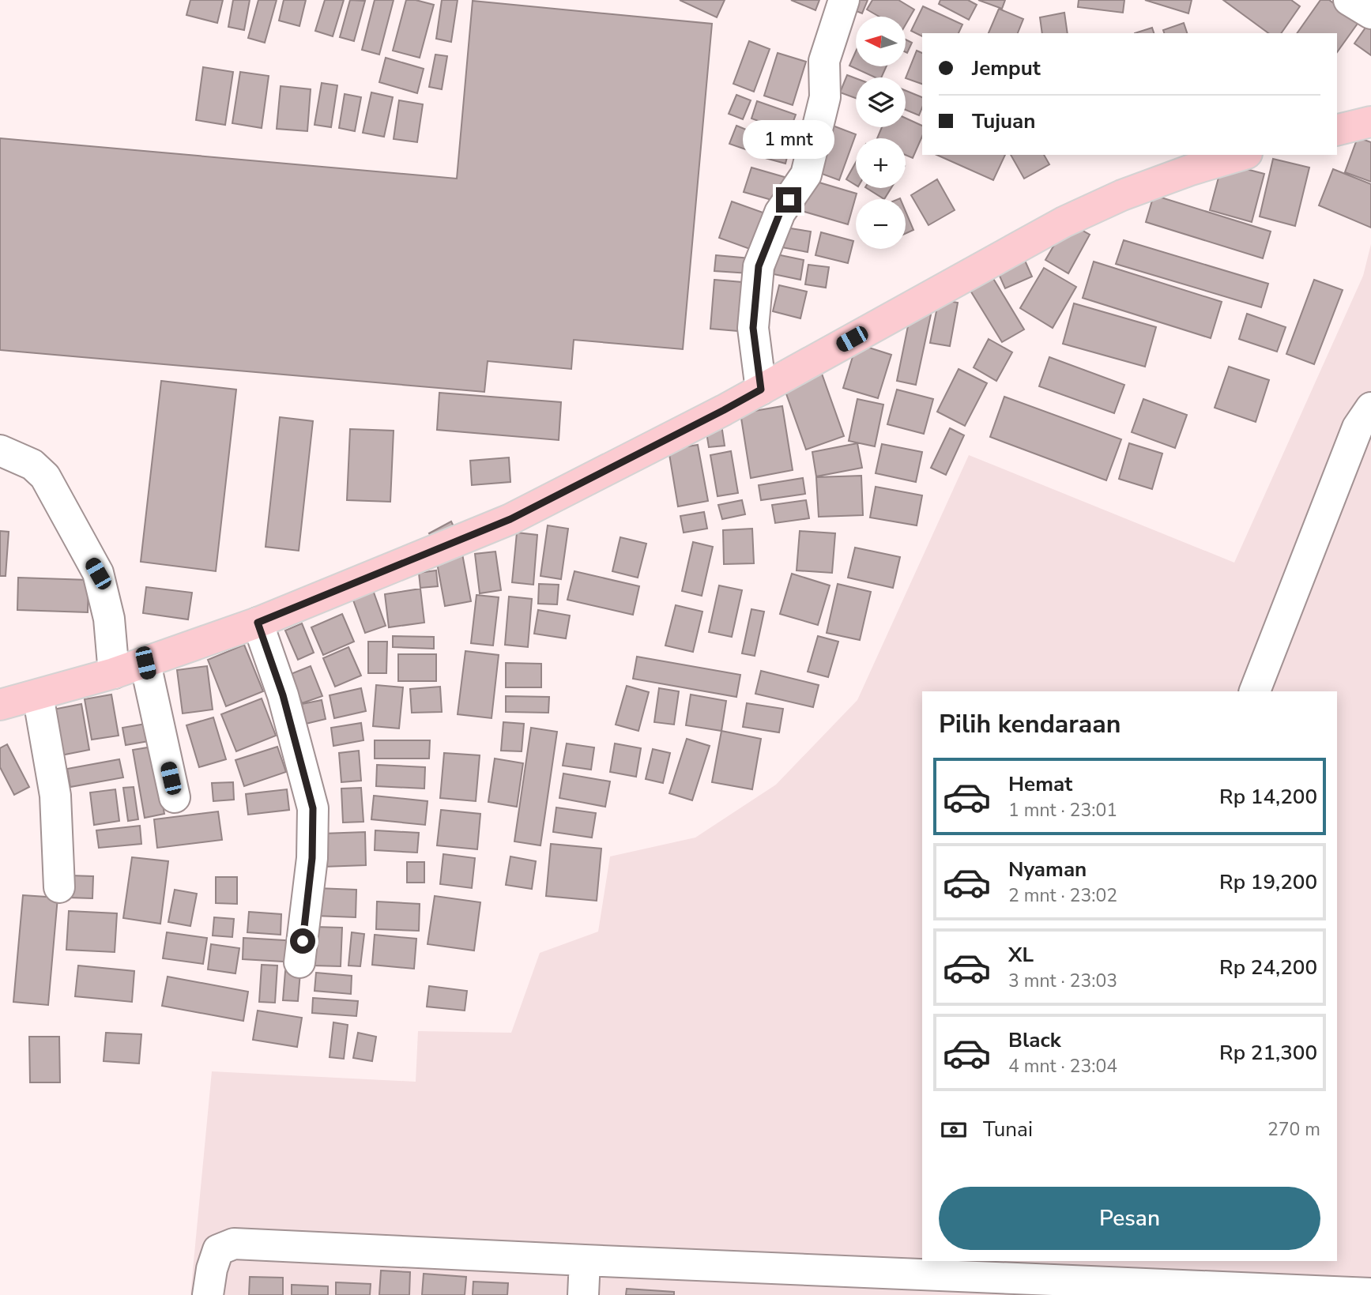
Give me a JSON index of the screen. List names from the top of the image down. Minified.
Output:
{"north":"left","page":{"map_buttons":["+","−"],"banner":["Jemput","Tujuan"],"bubble":"1 mnt","heading":"Pilih kendaraan","list":[{"name":"Hemat","note":"1 mnt · 23:01","value":"Rp 14,200"},{"name":"Nyaman","note":"2 mnt · 23:02","value":"Rp 19,200"},{"name":"XL","note":"3 mnt · 23:03","value":"Rp 24,200"},{"name":"Black","note":"4 mnt · 23:04","value":"Rp 21,300"}],"pay":["Tunai","270 m"],"buttons":"Pesan"}}
